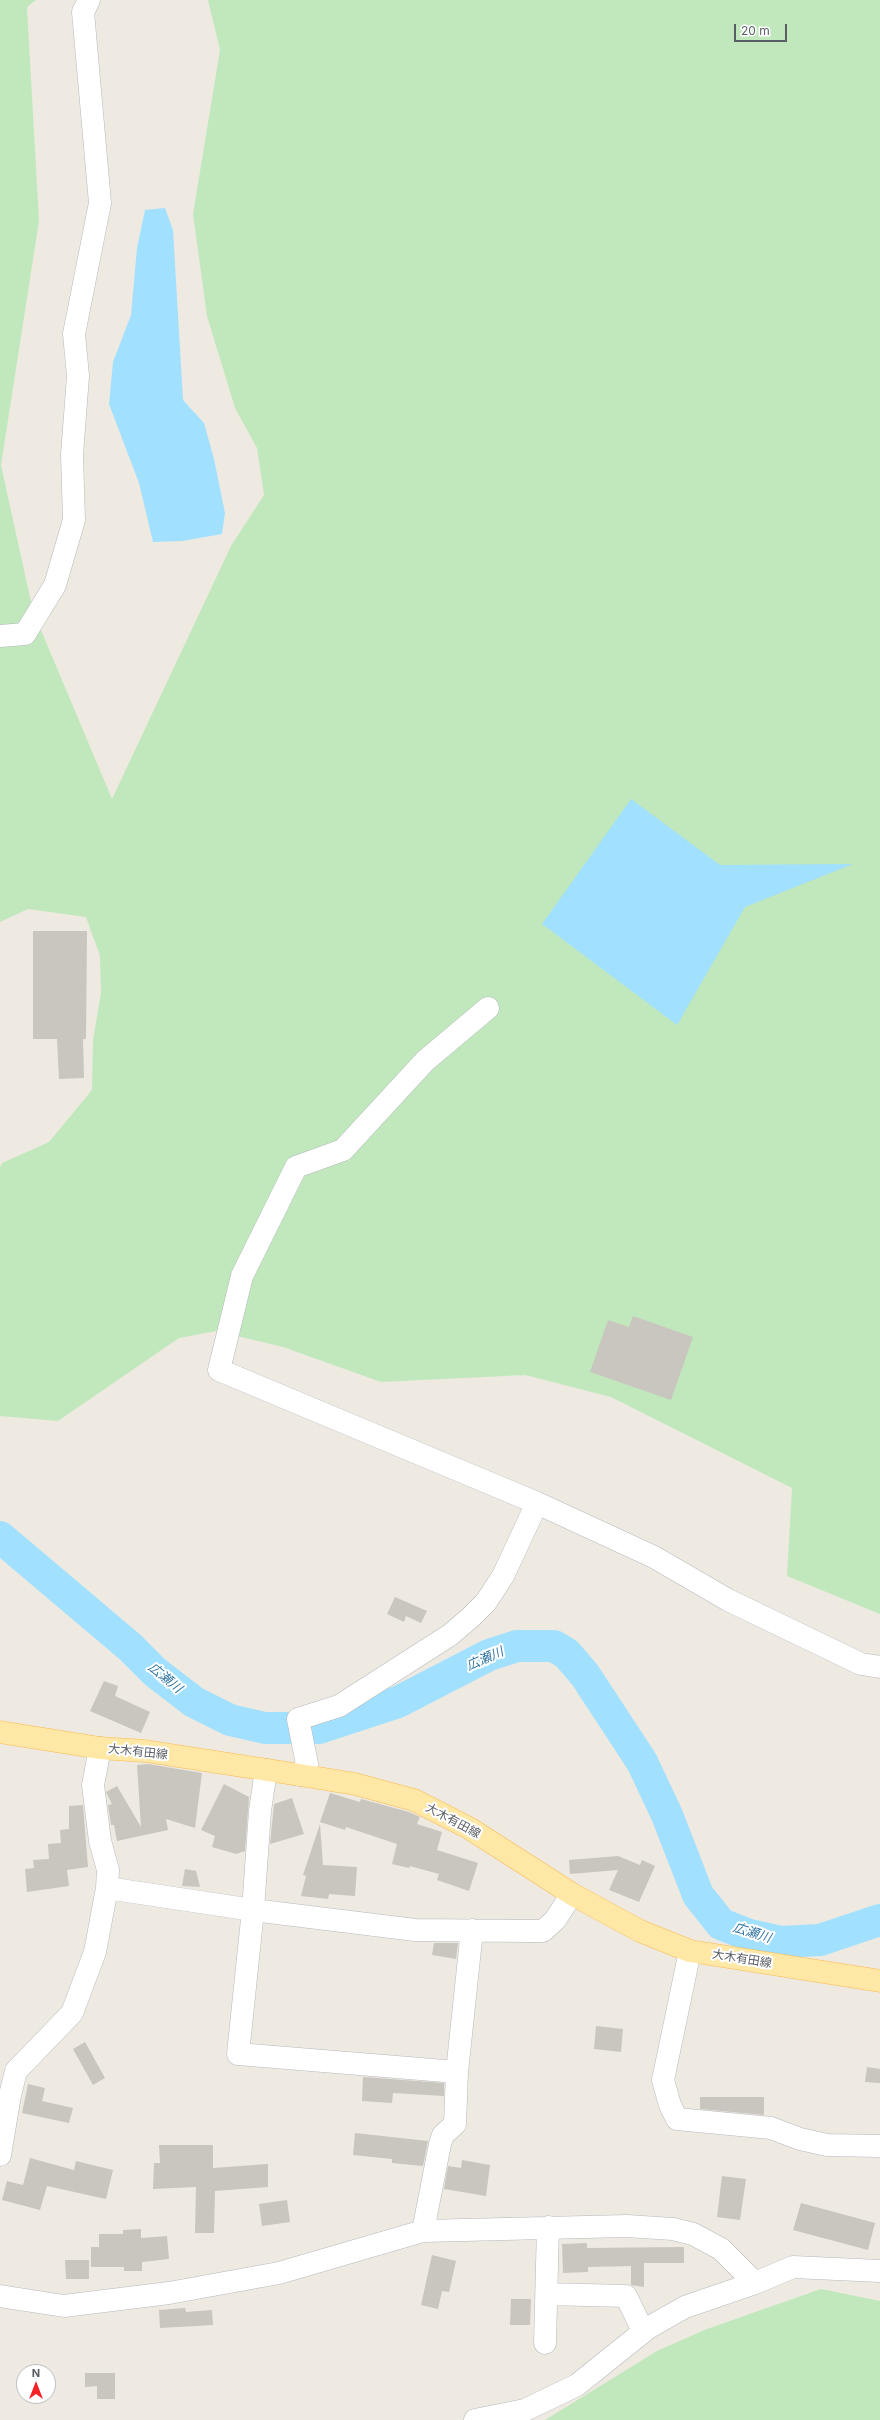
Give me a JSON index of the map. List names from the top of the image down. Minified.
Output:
{"streets":{"main road":["大木有田線"]},"water":["広瀬川"],"scale_bar":"20 m","north":"top"}
